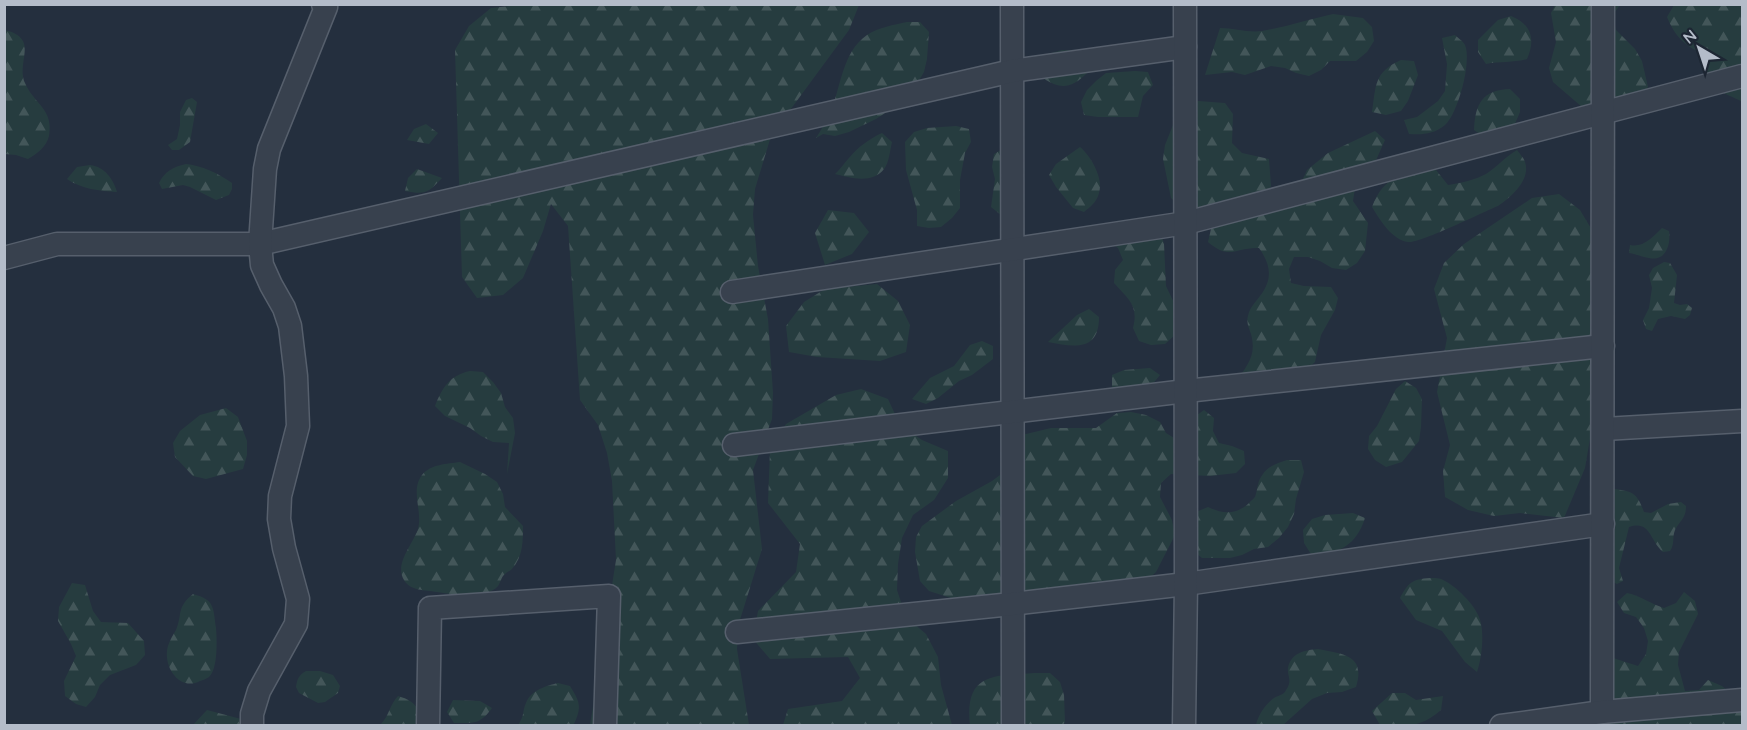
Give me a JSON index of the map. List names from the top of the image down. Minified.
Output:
{"north":"top left"}
